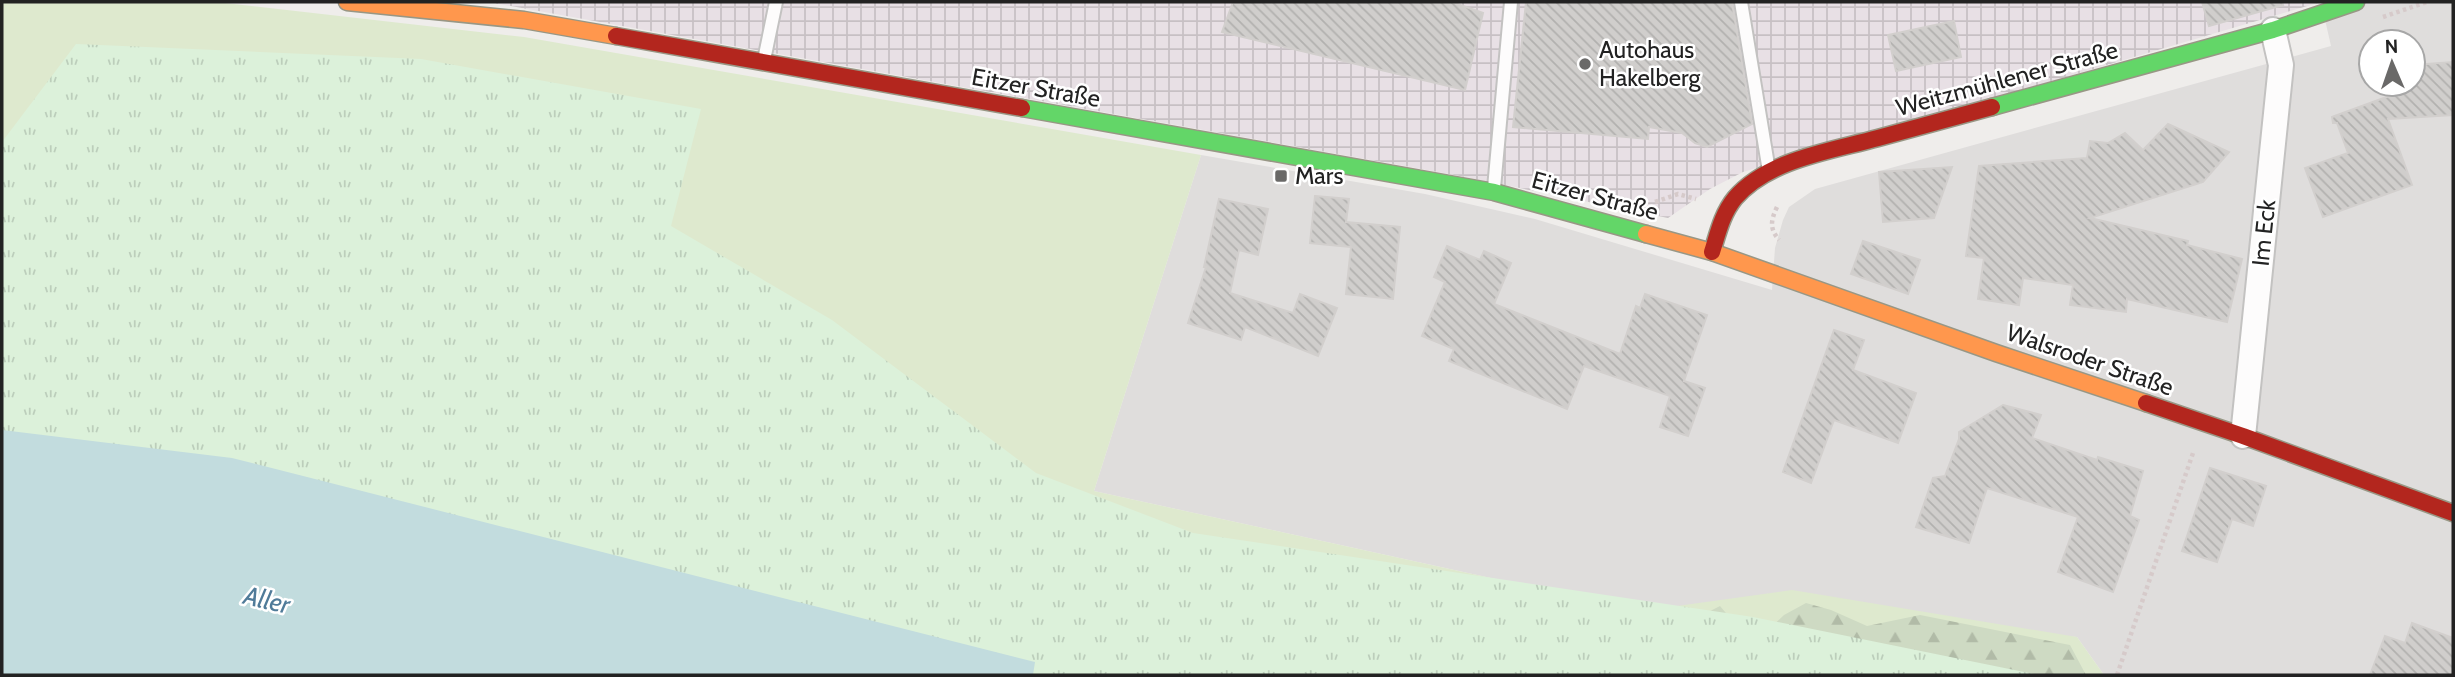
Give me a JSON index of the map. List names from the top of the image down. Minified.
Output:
{"streets":{"main road":["Weitzmühlener Straße","Eitzer Straße","Walsroder Straße"],"street":["Im Eck"]},"crossings":[["Weitzmühlener Straße","Eitzer Straße"],["Weitzmühlener Straße","Im Eck"],["Weitzmühlener Straße","Walsroder Straße"],["Eitzer Straße","Walsroder Straße"],["Im Eck","Walsroder Straße"]],"water":["Aller"],"places":{"other":["Autohaus Hakelberg"],"transit":["Mars"]},"north":"top"}
